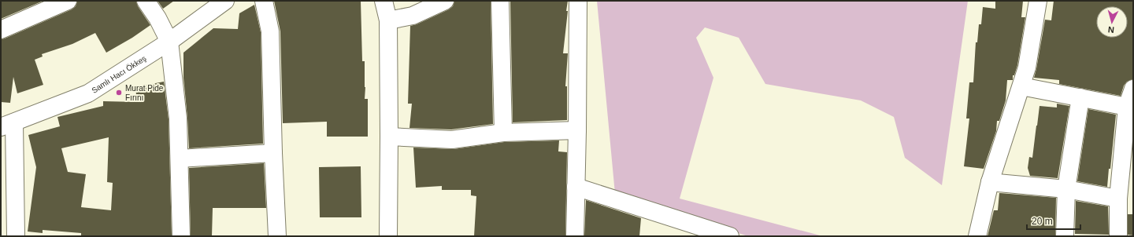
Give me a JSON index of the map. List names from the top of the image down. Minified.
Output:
{"streets":{"street":["Samlı Hacı Ökkeş"]},"places":["Murat Pide Fırını"],"scale_bar":"20 m","north":"bottom"}
